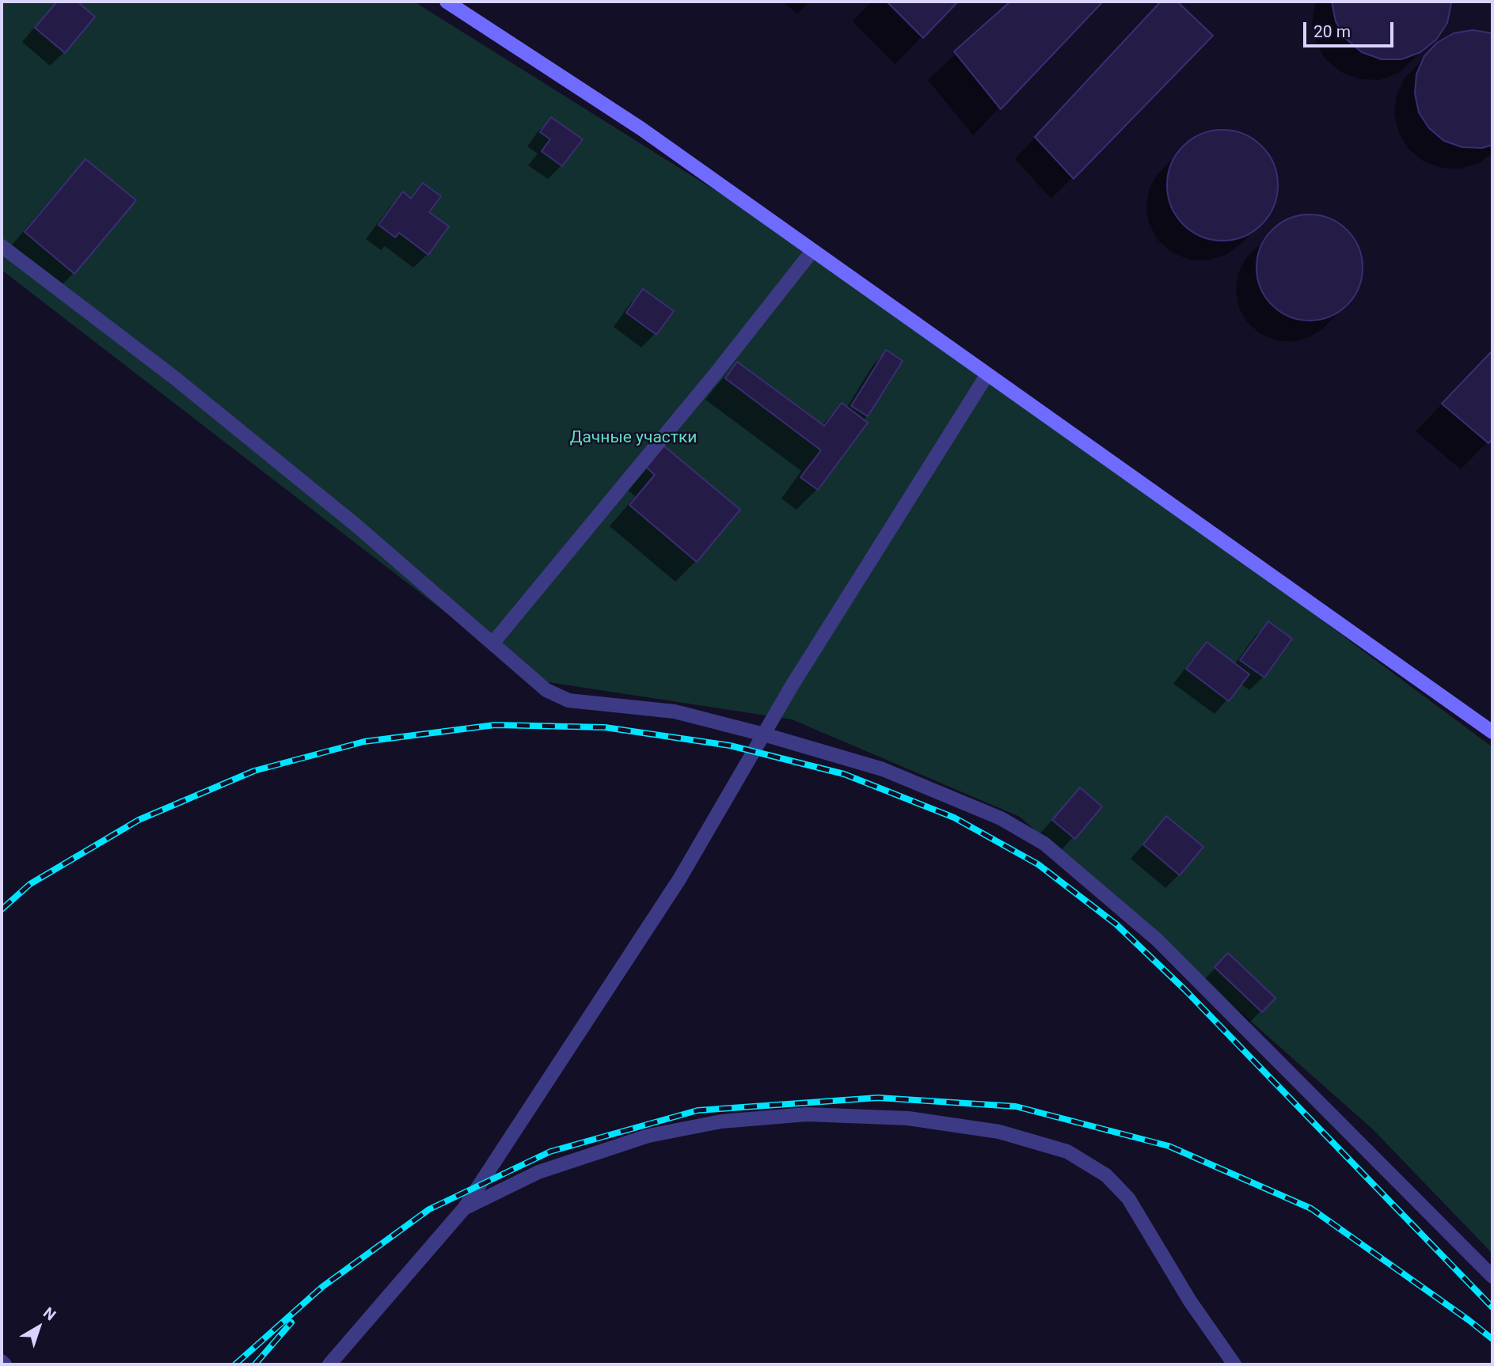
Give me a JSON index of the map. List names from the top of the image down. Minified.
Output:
{"parks":["Дачные участки"],"scale_bar":"20 m","north":"top right"}
